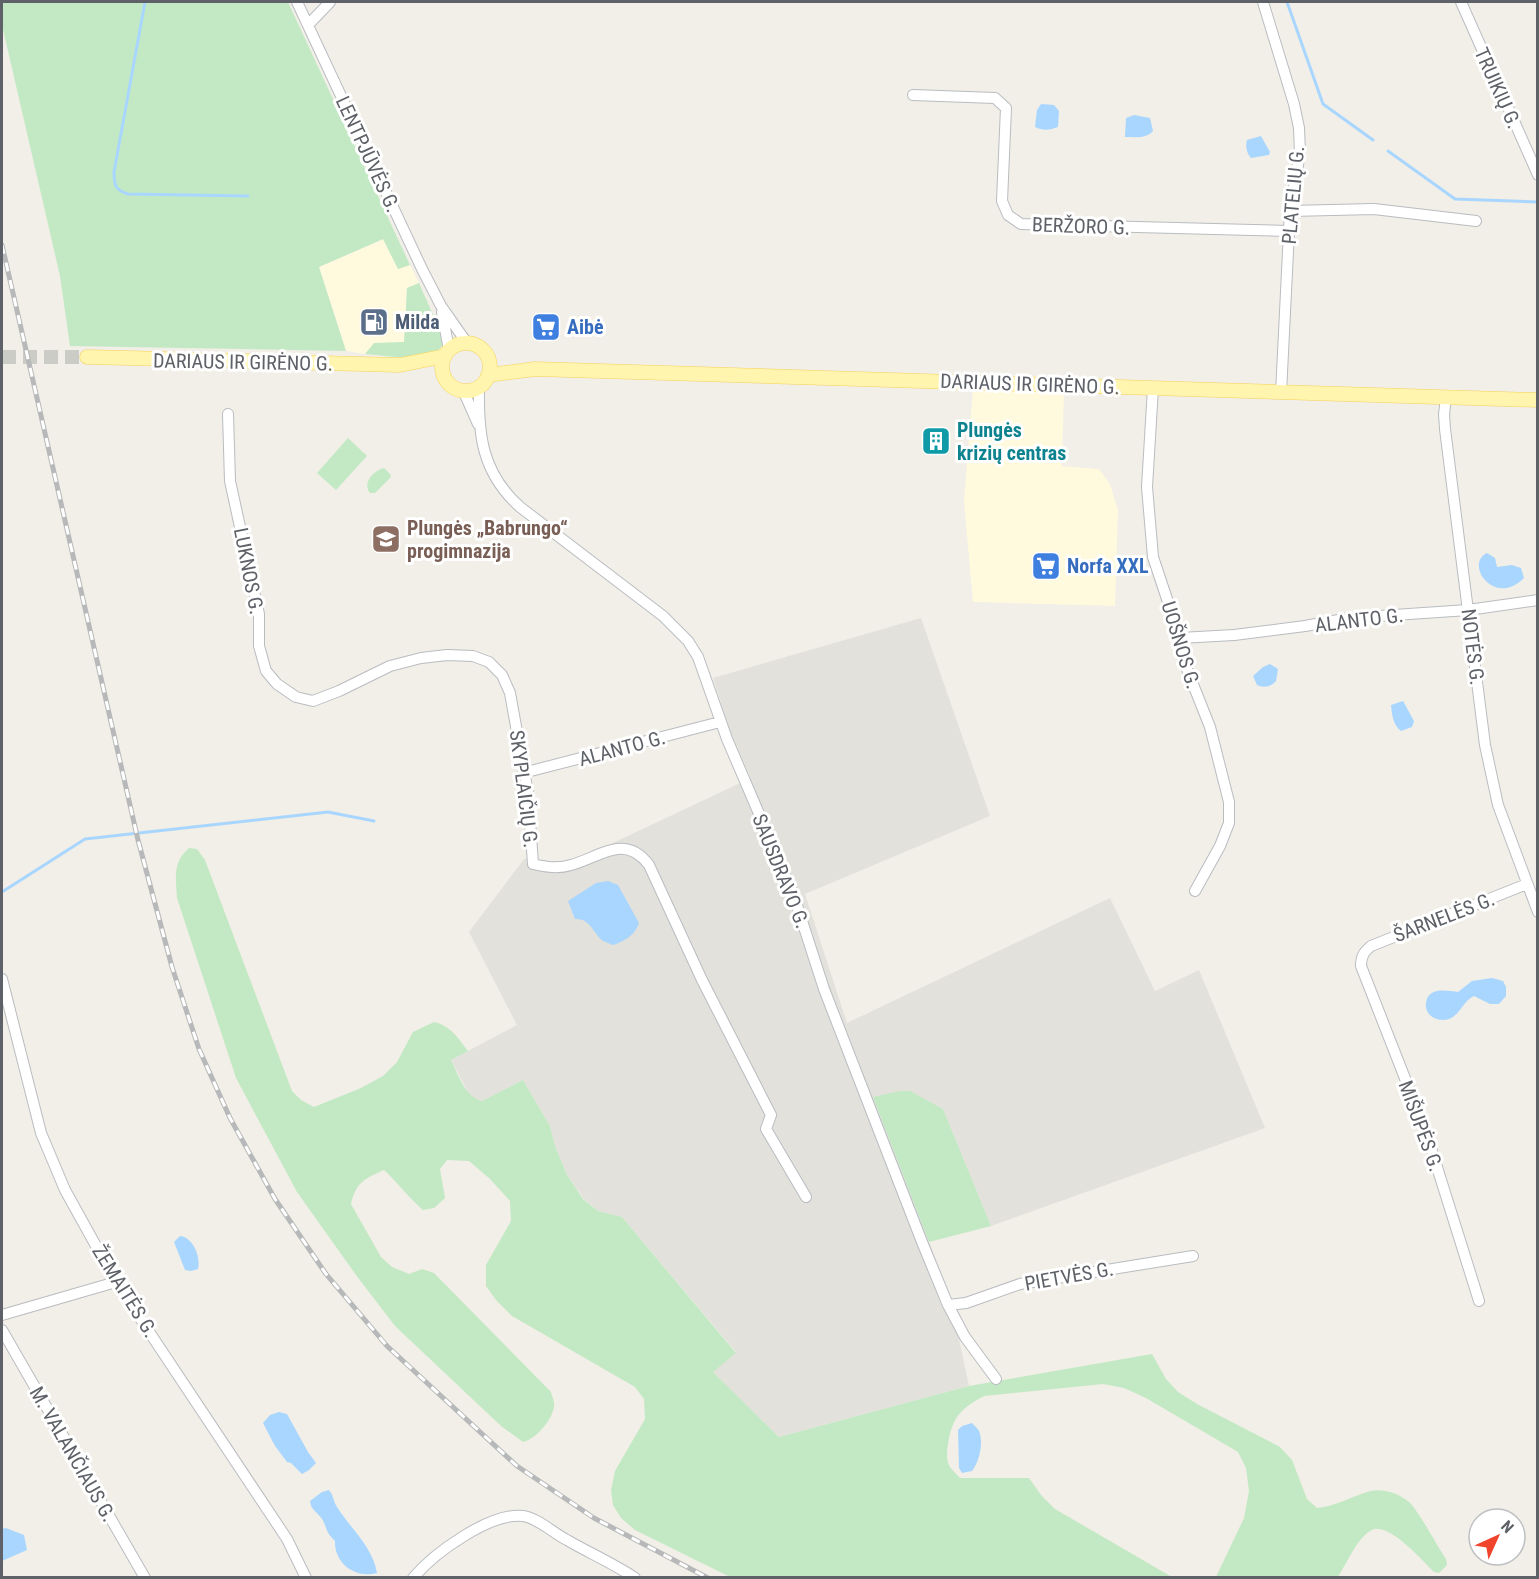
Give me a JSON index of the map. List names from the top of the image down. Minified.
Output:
{"streets":{"main road":["DARIAUS IR GIRĖNO G."],"street":["TRUIKIŲ G.","LENTPJŪVĖS G.","PLATELIŲ G.","BERŽORO G.","LUKNOS G.","ALANTO G.","UOŠNOS G.","NOTĖS G.","SKYPLAIČIŲ G.","SAUSDRAVO G.","ŠARNELĖS G.","MIŠUPĖS G.","PIETVĖS G.","ŽEMAITĖS G.","M. VALANČIAUS G."]},"crossings":[["LENTPJŪVĖS G.","DARIAUS IR GIRĖNO G."],["LENTPJŪVĖS G.","SAUSDRAVO G."],["PLATELIŲ G.","BERŽORO G."],["PLATELIŲ G.","DARIAUS IR GIRĖNO G."],["DARIAUS IR GIRĖNO G.","UOŠNOS G."],["DARIAUS IR GIRĖNO G.","NOTĖS G."],["DARIAUS IR GIRĖNO G.","SAUSDRAVO G."],["LUKNOS G.","SKYPLAIČIŲ G."],["ALANTO G.","UOŠNOS G."],["ALANTO G.","NOTĖS G."],["ALANTO G.","SKYPLAIČIŲ G."],["ALANTO G.","SAUSDRAVO G."],["NOTĖS G.","ŠARNELĖS G."],["SAUSDRAVO G.","PIETVĖS G."],["ŠARNELĖS G.","MIŠUPĖS G."]],"places":{"fuel station":["Milda"],"supermarket":["Aibė","Norfa XXL"],"building":["Plungės krizių centras"],"school or university":["Plungės „Babrungo“ progimnazija"]},"north":"top right"}
